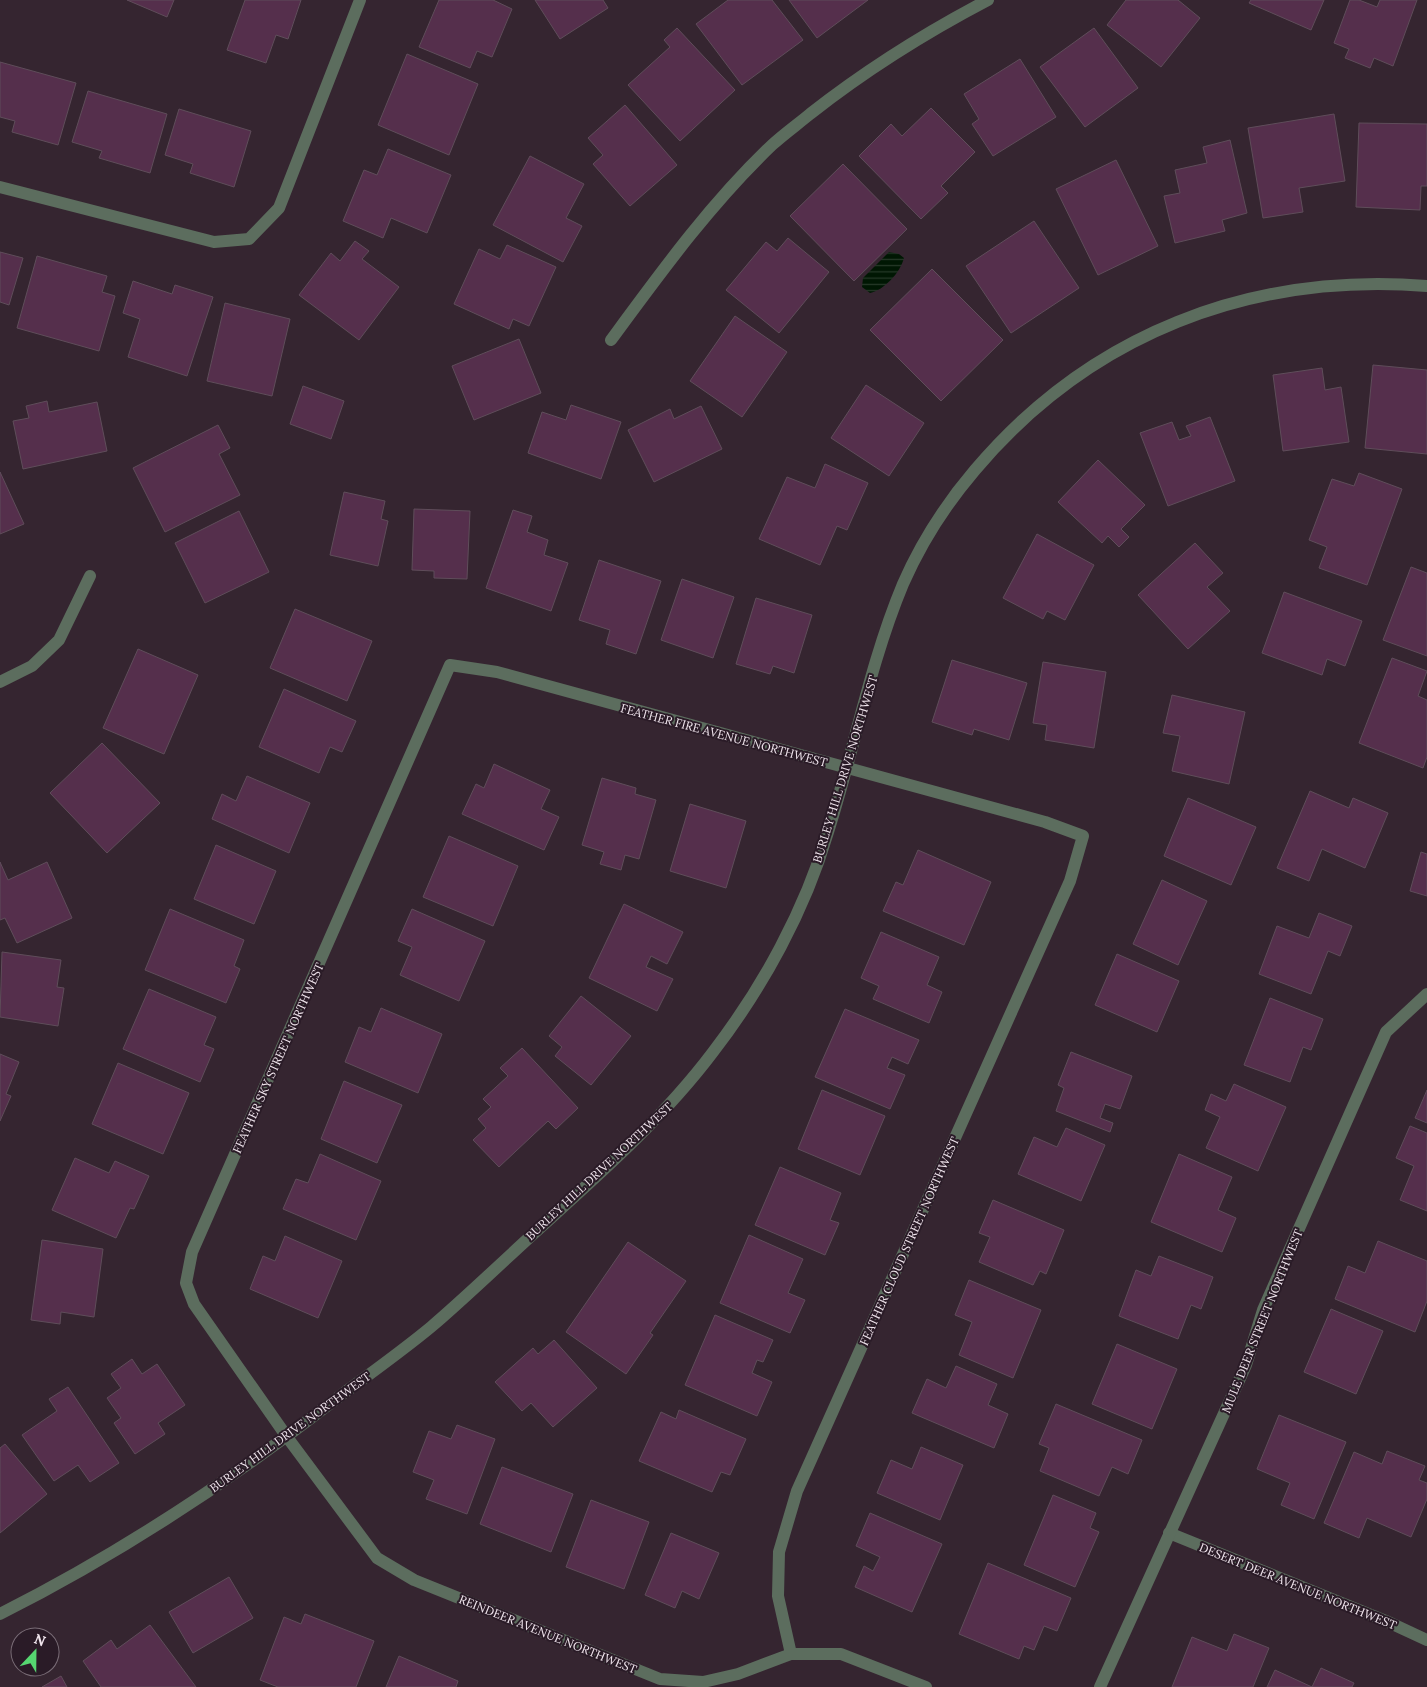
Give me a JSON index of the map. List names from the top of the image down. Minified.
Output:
{"streets":{"street":["FEATHER FIRE AVENUE NORTHWEST","BURLEY HILL DRIVE NORTHWEST","FEATHER SKY STREET NORTHWEST","FEATHER CLOUD STREET NORTHWEST","MULE DEER STREET NORTHWEST","DESERT DEER AVENUE NORTHWEST","REINDEER AVENUE NORTHWEST"]},"crossings":[["FEATHER FIRE AVENUE NORTHWEST","BURLEY HILL DRIVE NORTHWEST"],["FEATHER FIRE AVENUE NORTHWEST","FEATHER SKY STREET NORTHWEST"],["FEATHER FIRE AVENUE NORTHWEST","FEATHER CLOUD STREET NORTHWEST"],["BURLEY HILL DRIVE NORTHWEST","FEATHER SKY STREET NORTHWEST"],["BURLEY HILL DRIVE NORTHWEST","REINDEER AVENUE NORTHWEST"],["FEATHER SKY STREET NORTHWEST","REINDEER AVENUE NORTHWEST"],["FEATHER CLOUD STREET NORTHWEST","REINDEER AVENUE NORTHWEST"],["MULE DEER STREET NORTHWEST","DESERT DEER AVENUE NORTHWEST"]],"north":"top"}
